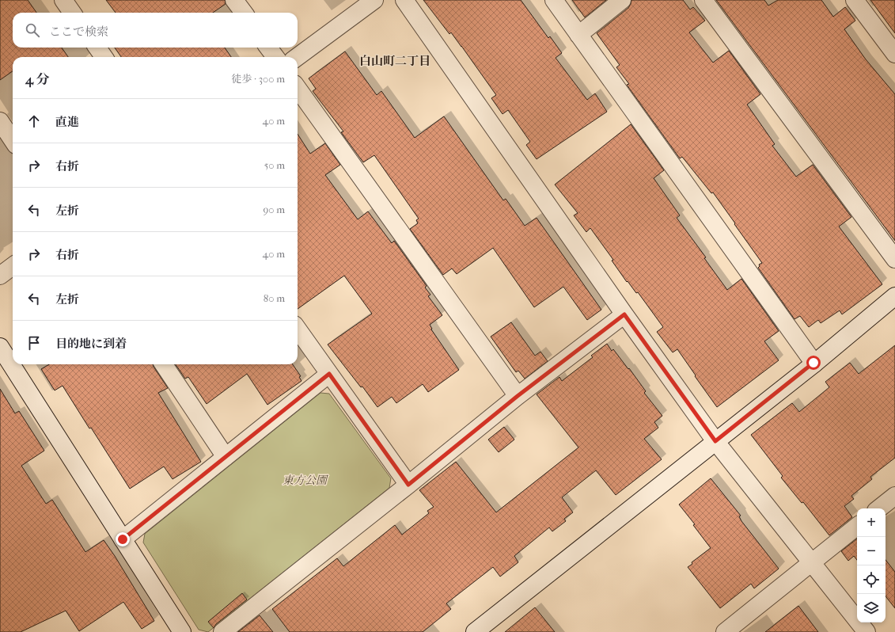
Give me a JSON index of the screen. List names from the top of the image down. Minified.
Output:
{"districts":["白山町二丁目"],"parks":["東方公園"],"page":{"search":"ここで検索","heading":["4 分","徒歩 · 300 m"],"list":[["直進","40 m"],["右折","50 m"],["左折","90 m"],["右折","40 m"],["左折","80 m"],"目的地に到着"],"map_buttons":["+","−"]}}
